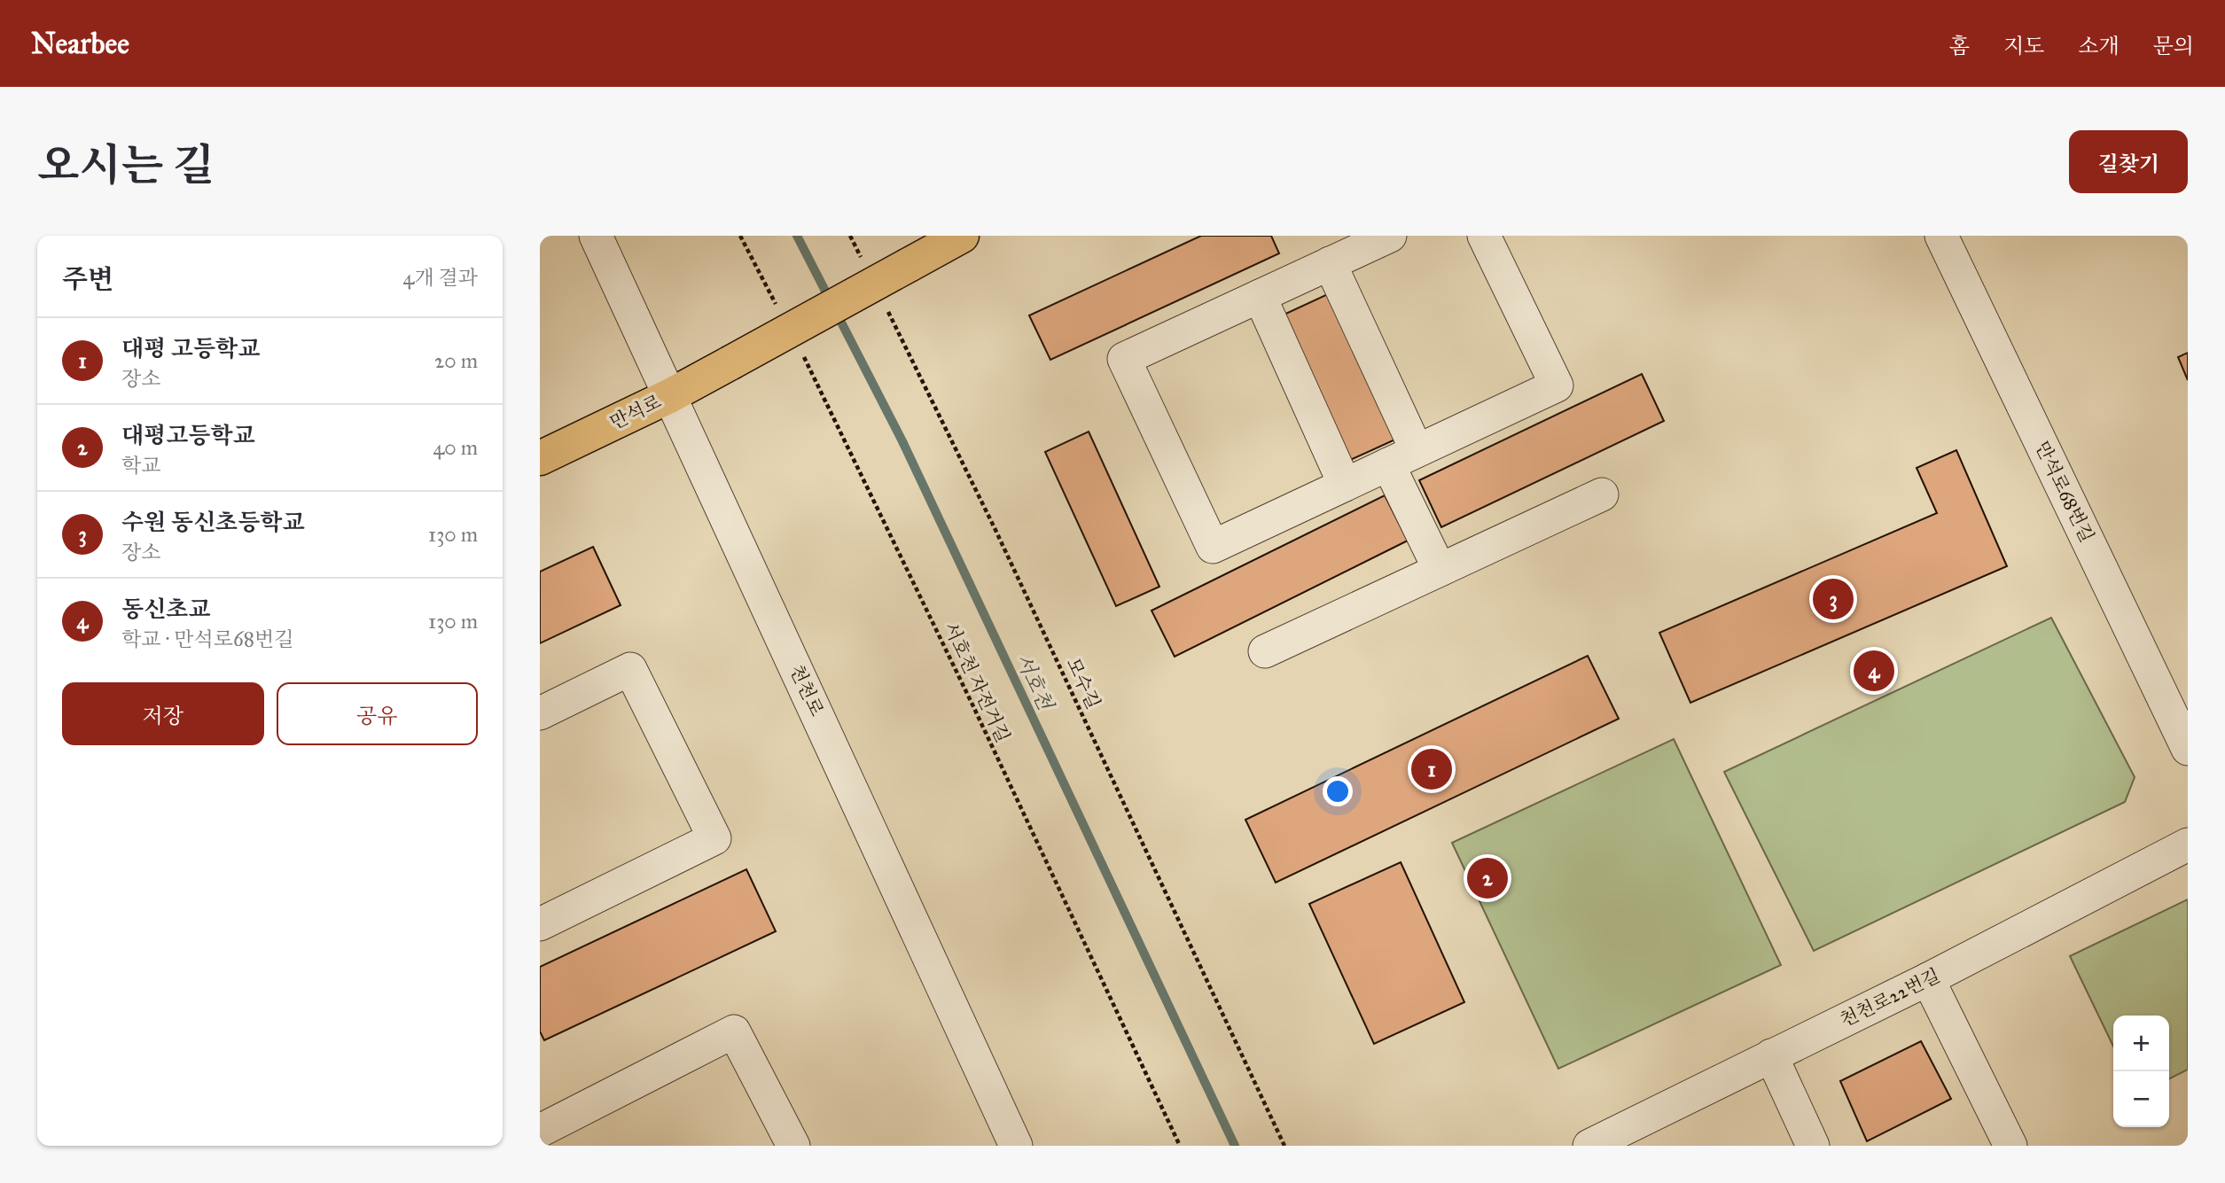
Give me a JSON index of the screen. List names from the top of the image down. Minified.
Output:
{"streets":{"main road":["만석로"],"street":["만석로68번길","천천로","천천로22번길"],"path":["서호천 자전거길","모수길"]},"crossings":[["만석로","천천로"]],"water":["서호천"],"page":{"header":"Nearbee","nav":["홈","지도","소개","문의"],"title":"오시는 길","buttons":["길찾기",["저장","공유"]],"heading":["주변","4개 결과"],"list":[{"mark":"1","name":"대평 고등학교","note":"장소","value":"20 m"},{"mark":"2","name":"대평고등학교","note":"학교","value":"40 m"},{"mark":"3","name":"수원 동신초등학교","note":"장소","value":"130 m"},{"mark":"4","name":"동신초교","note":"학교 · 만석로68번길","value":"130 m"}],"pins":["3","4","1","2"],"map_buttons":["+","−"]}}
